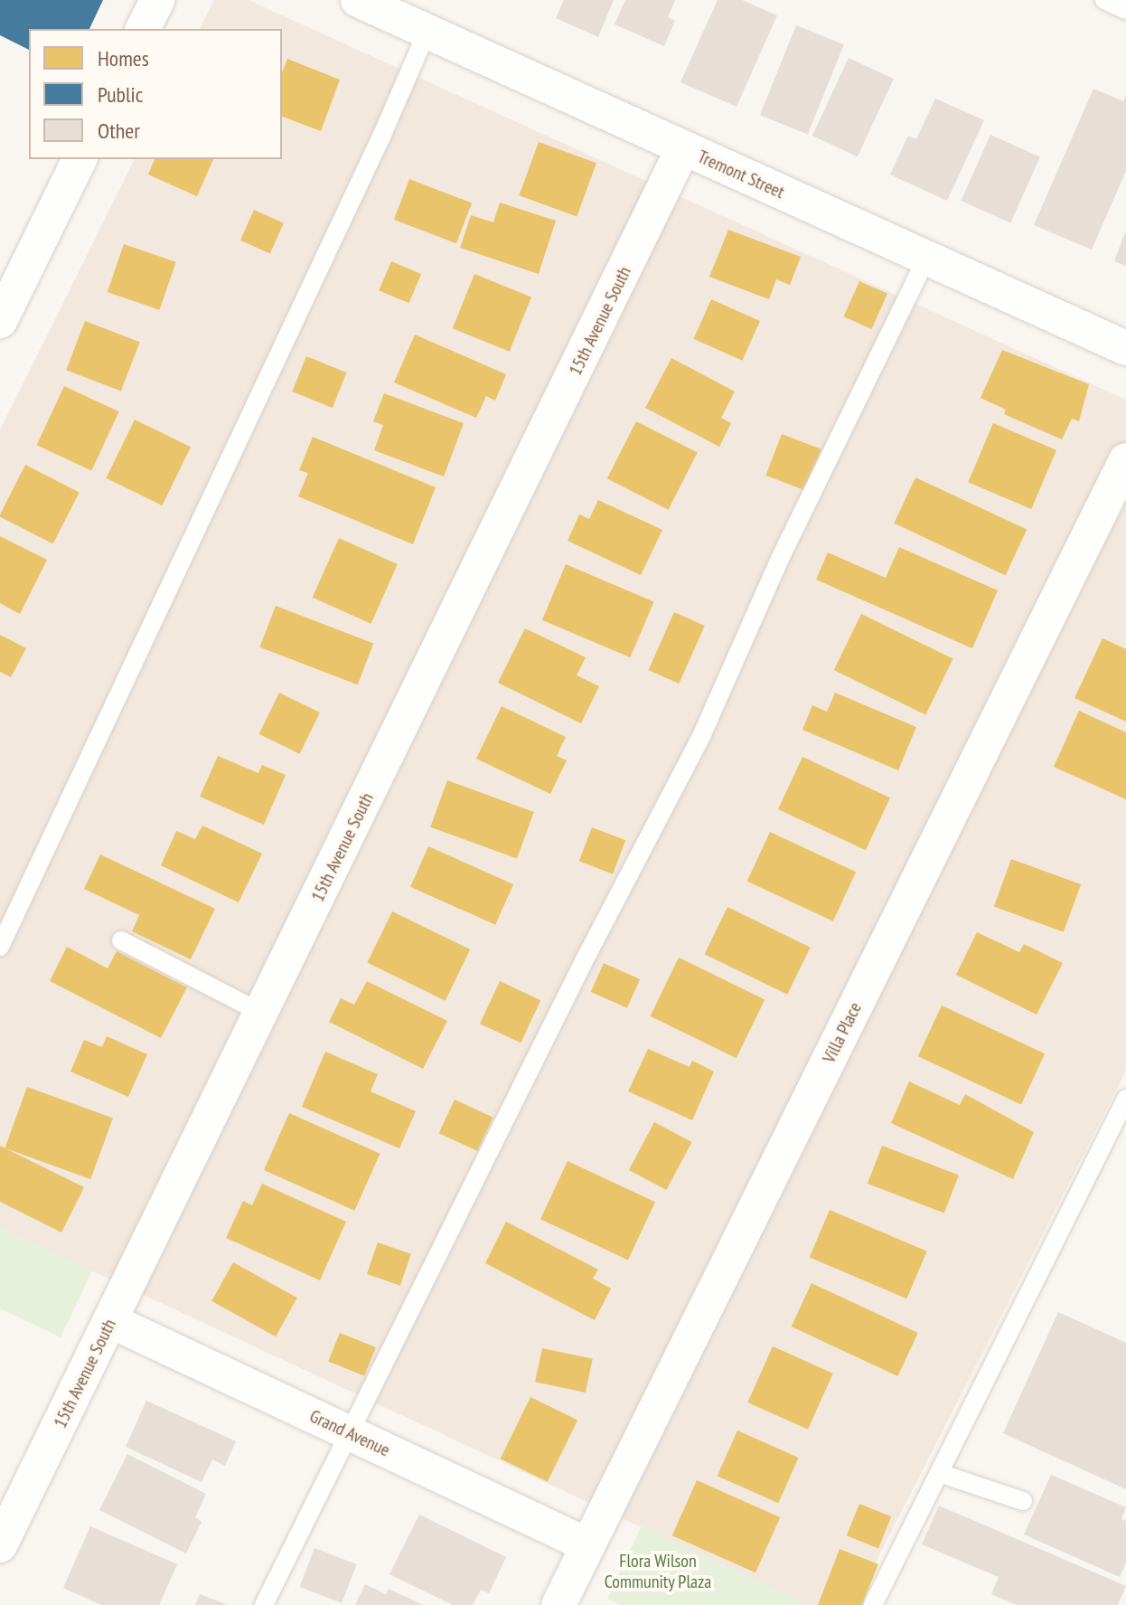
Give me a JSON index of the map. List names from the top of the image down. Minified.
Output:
{"streets":{"street":["Tremont Street","15th Avenue South","Villa Place","Grand Avenue"]},"crossings":[["Tremont Street","15th Avenue South"],["15th Avenue South","Grand Avenue"],["Villa Place","Grand Avenue"]],"parks":["Flora Wilson Community Plaza"],"legend":["Homes","Public","Other"]}
